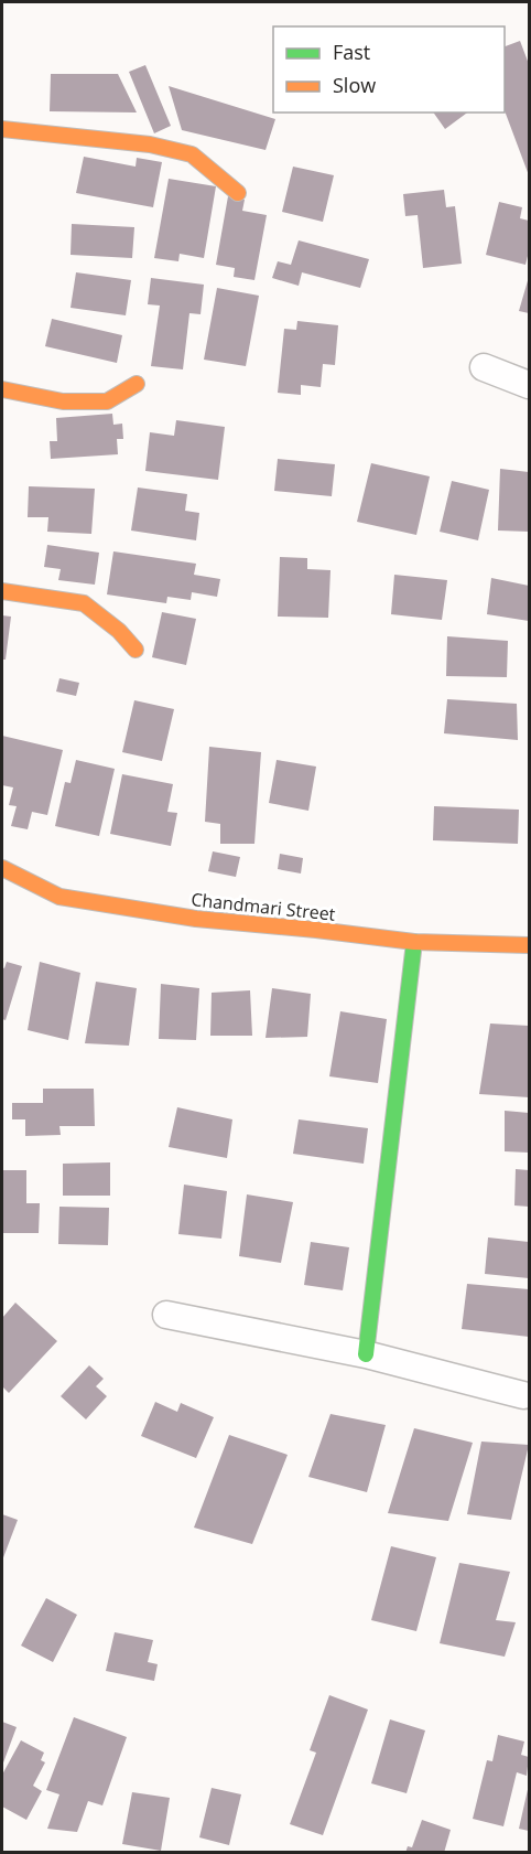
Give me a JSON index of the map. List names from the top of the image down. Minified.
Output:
{"streets":{"street":["Chandmari Street"]},"legend":["Fast","Slow"]}
